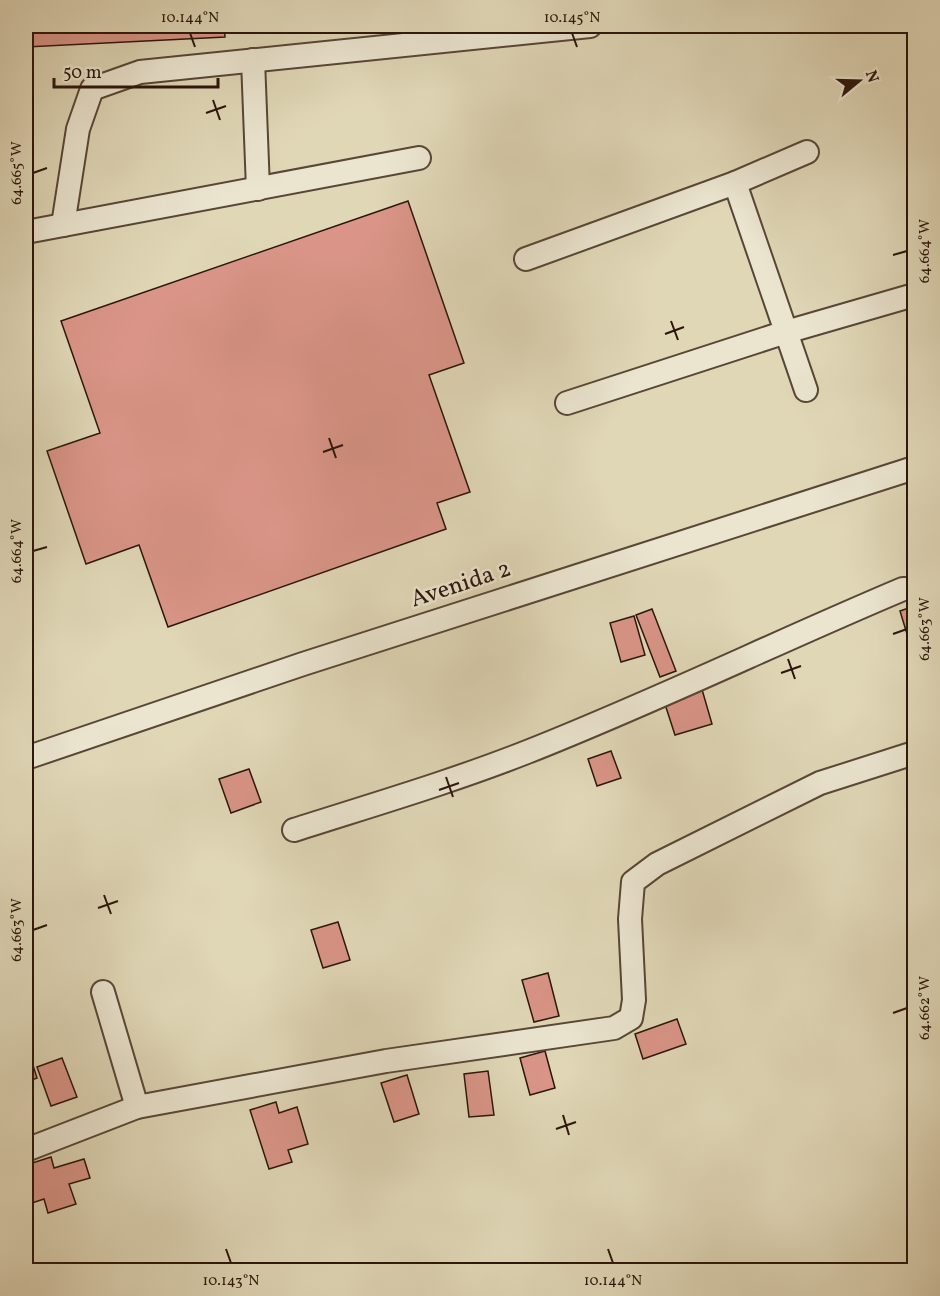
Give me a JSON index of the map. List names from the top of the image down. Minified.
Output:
{"streets":{"street":["Avenida 2"]},"scale_bar":"50 m","north":"right","coordinates":["10.144°N","10.145°N","64.665°W","64.664°W","64.663°W","64.662°W","10.143°N"]}
